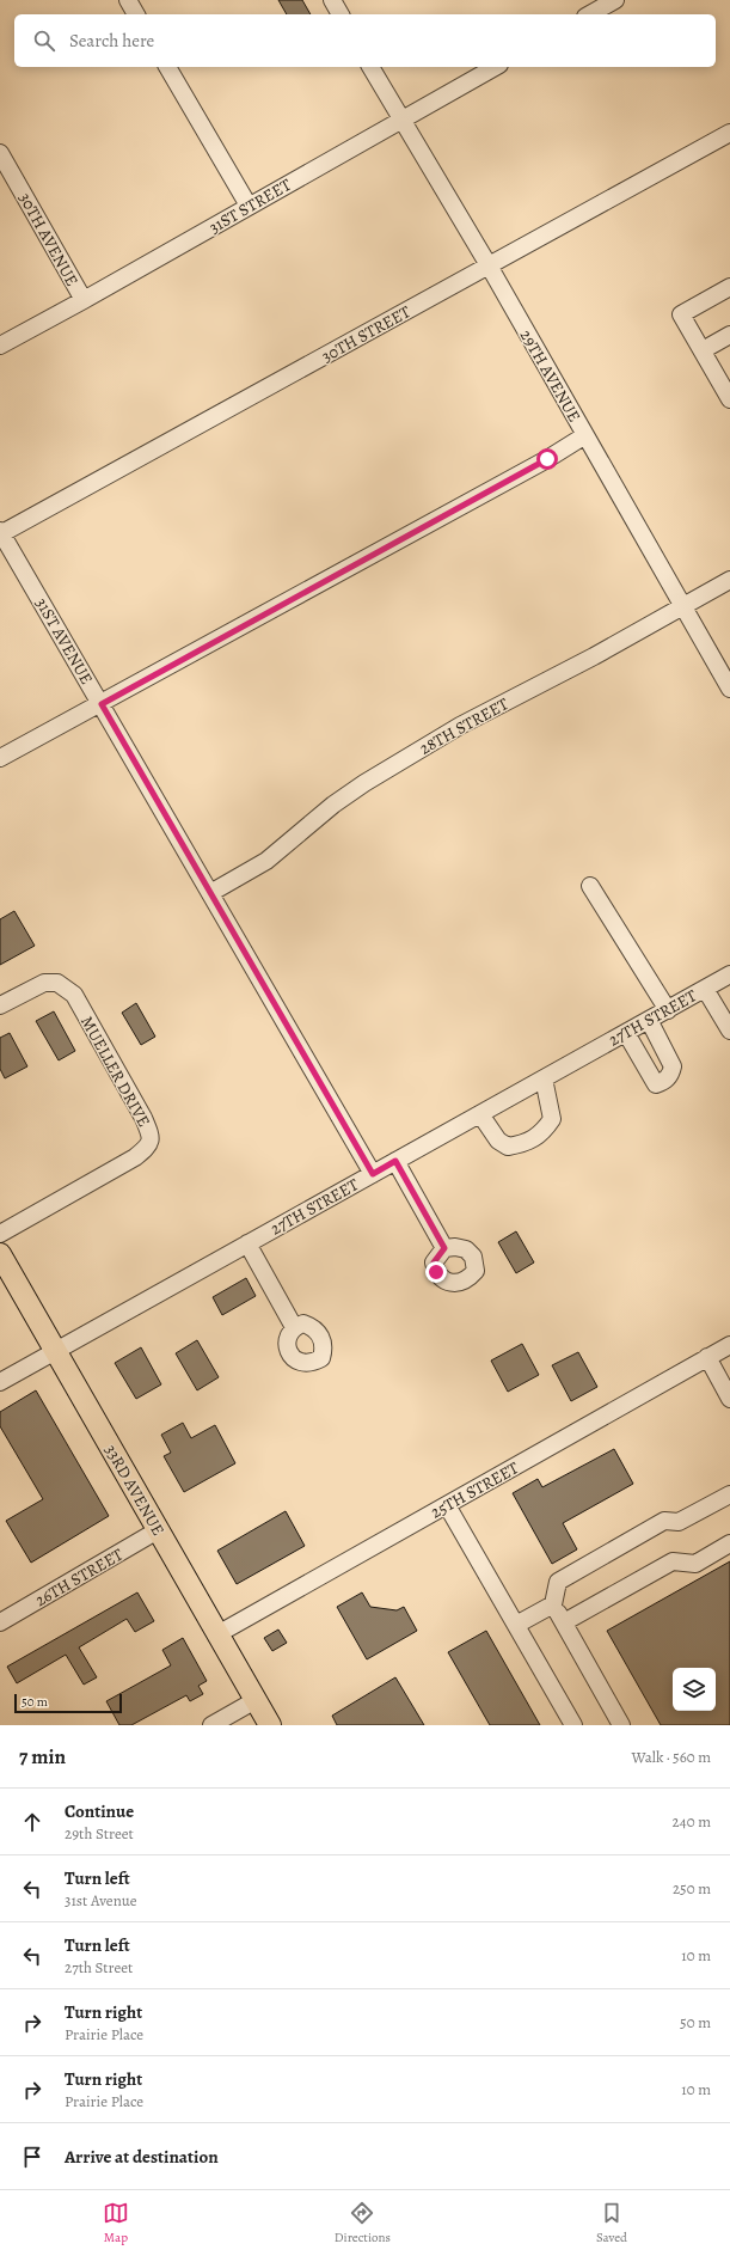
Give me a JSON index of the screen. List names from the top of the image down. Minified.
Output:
{"streets":{"main road":["33RD AVENUE"],"street":["31ST STREET","30TH AVENUE","30TH STREET","29TH AVENUE","31ST AVENUE","28TH STREET","27TH STREET","MUELLER DRIVE","25TH STREET","26TH STREET"]},"crossings":[["31ST STREET","30TH AVENUE"],["31ST STREET","29TH AVENUE"],["30TH STREET","29TH AVENUE"],["30TH STREET","31ST AVENUE"],["29TH AVENUE","28TH STREET"],["31ST AVENUE","28TH STREET"],["31ST AVENUE","27TH STREET"],["27TH STREET","33RD AVENUE"],["33RD AVENUE","25TH STREET"],["33RD AVENUE","26TH STREET"]],"scale_bar":"50 m","page":{"search":"Search here","scale":"50 m","heading":["7 min","Walk · 560 m"],"list":[["Continue","29th Street","240 m"],["Turn left","31st Avenue","250 m"],["Turn left","27th Street","10 m"],["Turn right","Prairie Place","50 m"],["Turn right","Prairie Place","10 m"],"Arrive at destination"],"nav":["Map","Directions","Saved"]}}
